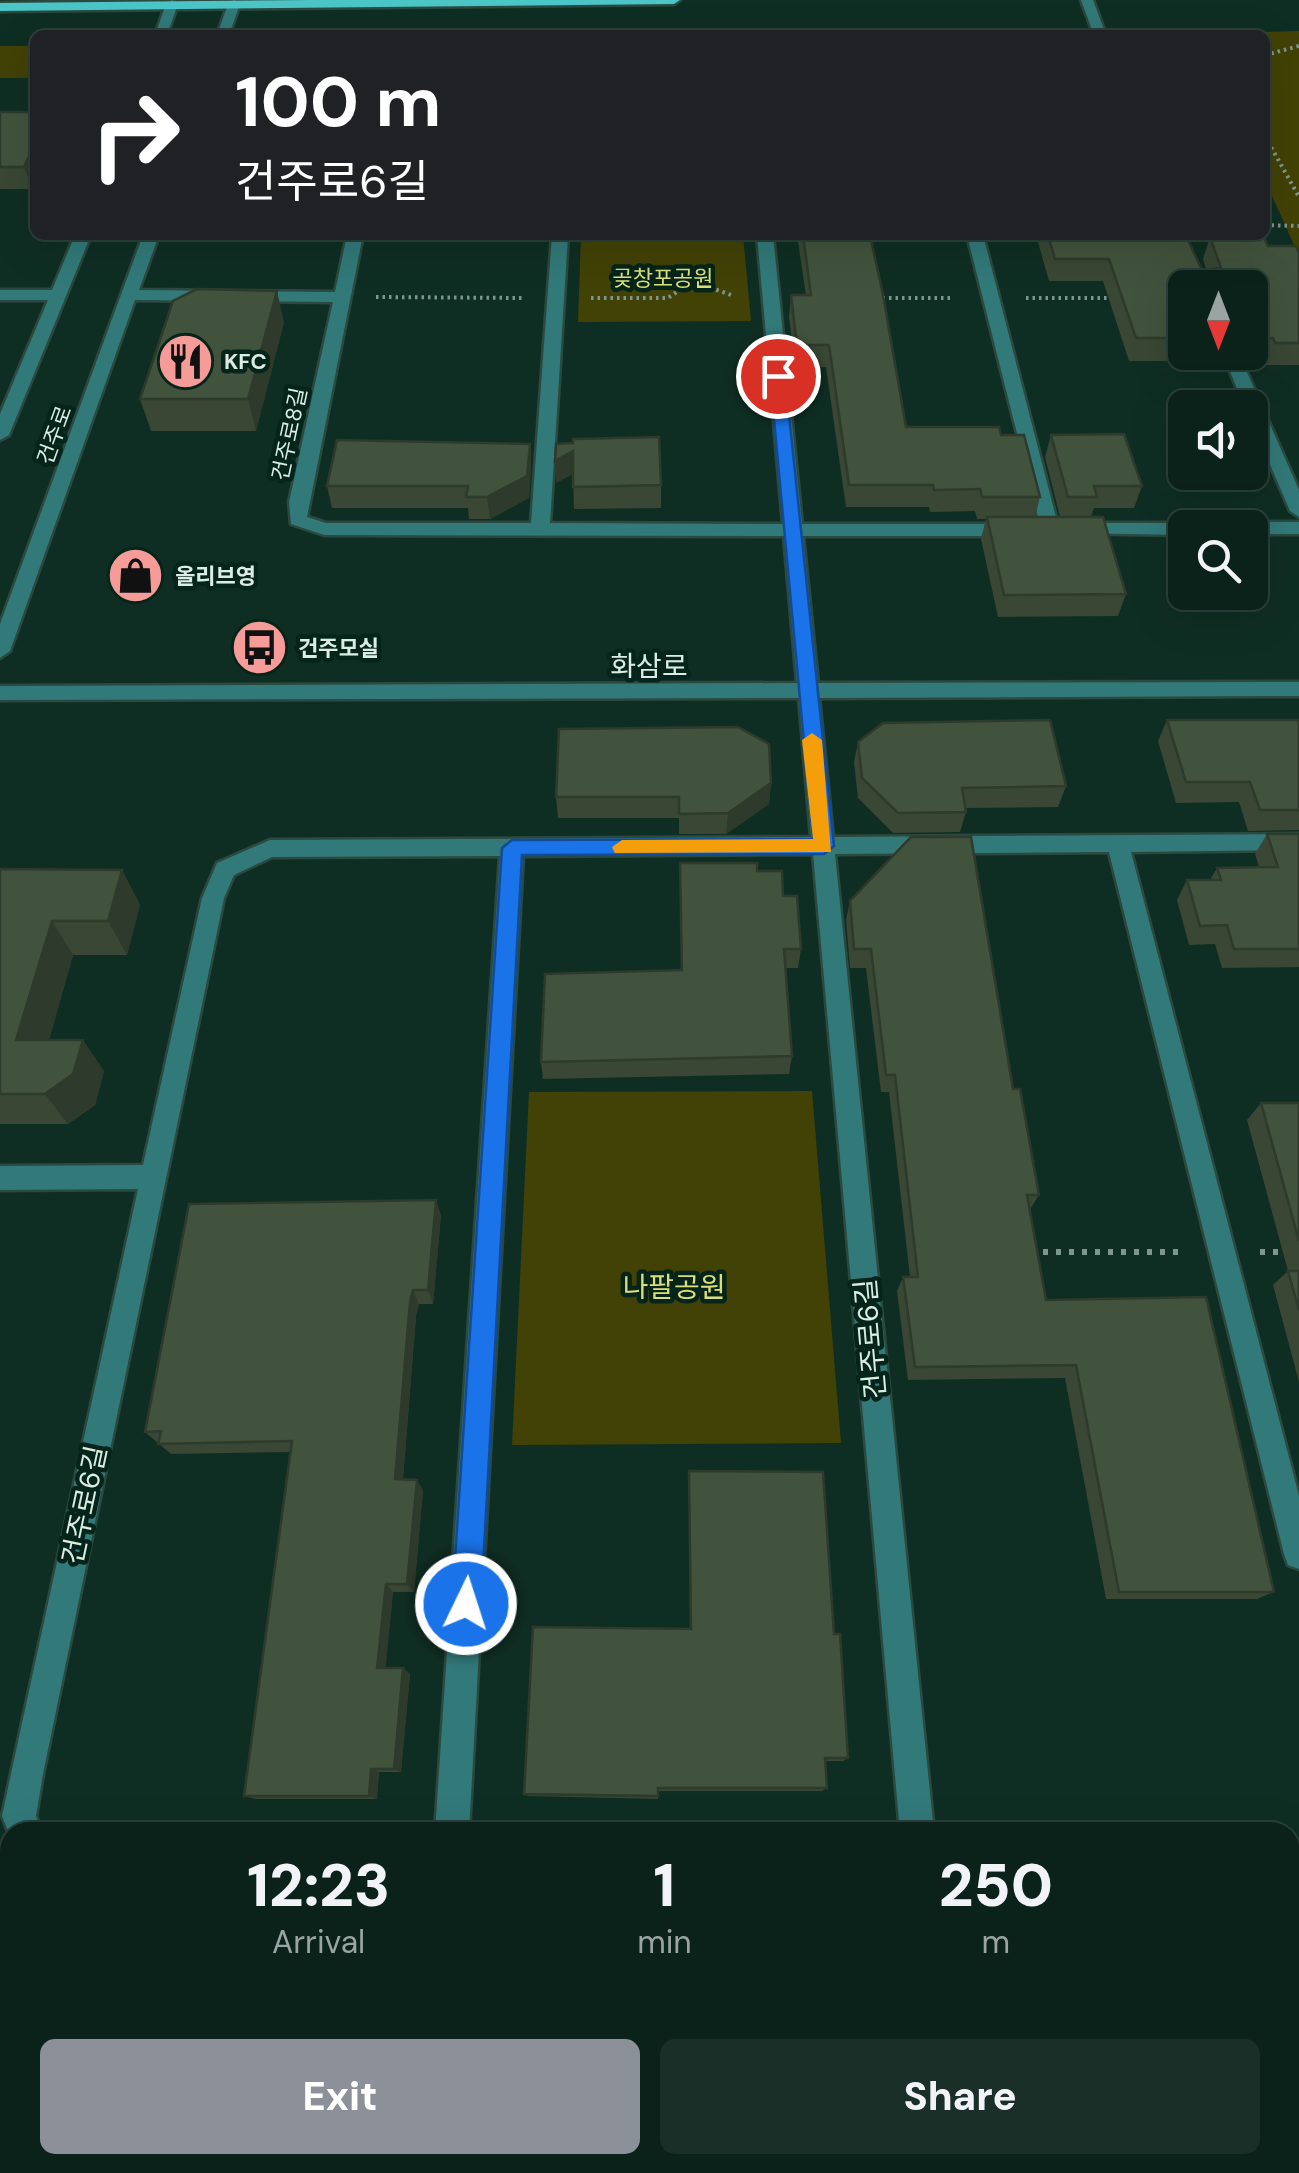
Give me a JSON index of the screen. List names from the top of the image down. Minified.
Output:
{"streets":{"street":["건주로8길","건주로","화삼로","건주로6길"]},"parks":["곶창포공원","나팔공원"],"places":{"restaurant":["KFC"],"shop":["올리브영"],"bus stop":["건주모실"]},"north":"bottom","page":{"turn":["100 m","건주로6길"],"eta":["12:23","Arrival","1","min","250","m"],"buttons":["Exit","Share"]}}
